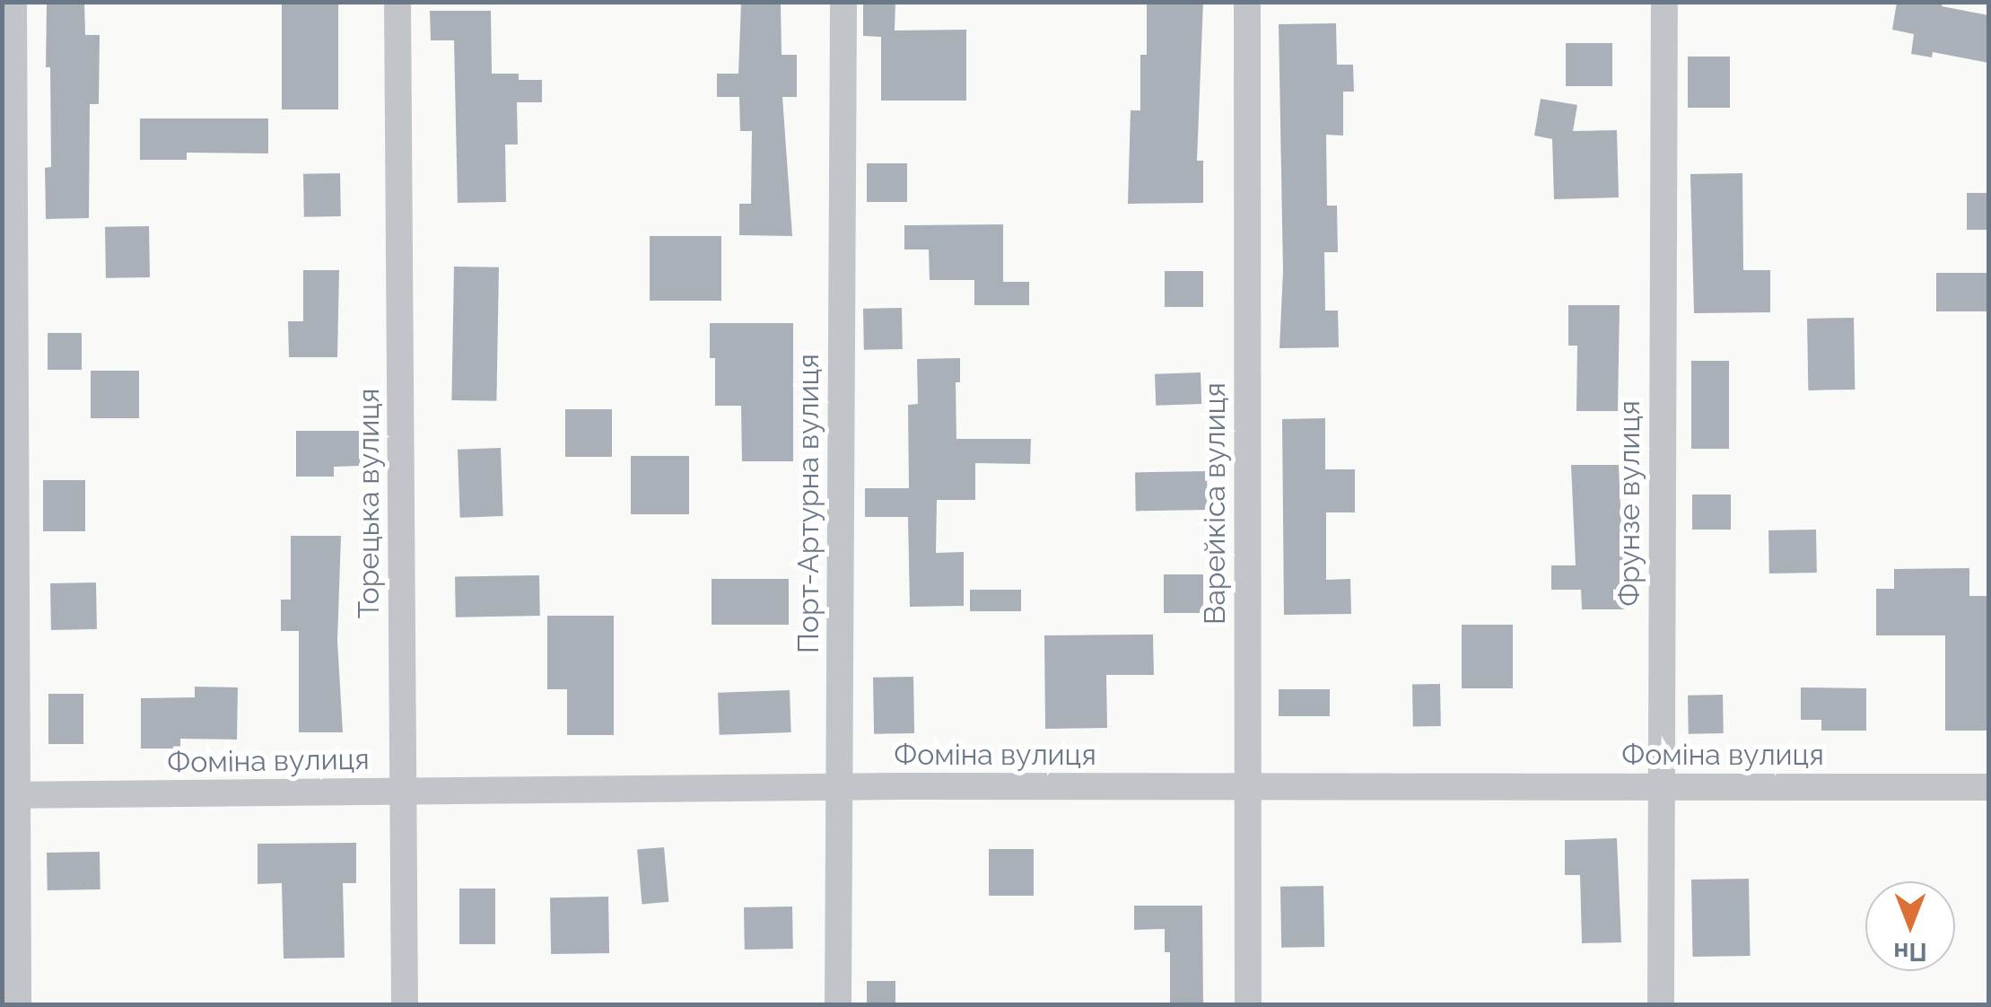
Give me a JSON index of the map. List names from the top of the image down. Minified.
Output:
{"streets":{"street":["Торецька вулиця","Порт-Артурна вулиця","Варейкіса вулиця","Фрунзе вулиця","Фоміна вулиця"]},"crossings":[["Торецька вулиця","Фоміна вулиця"],["Порт-Артурна вулиця","Фоміна вулиця"],["Варейкіса вулиця","Фоміна вулиця"],["Фрунзе вулиця","Фоміна вулиця"]],"north":"bottom"}
